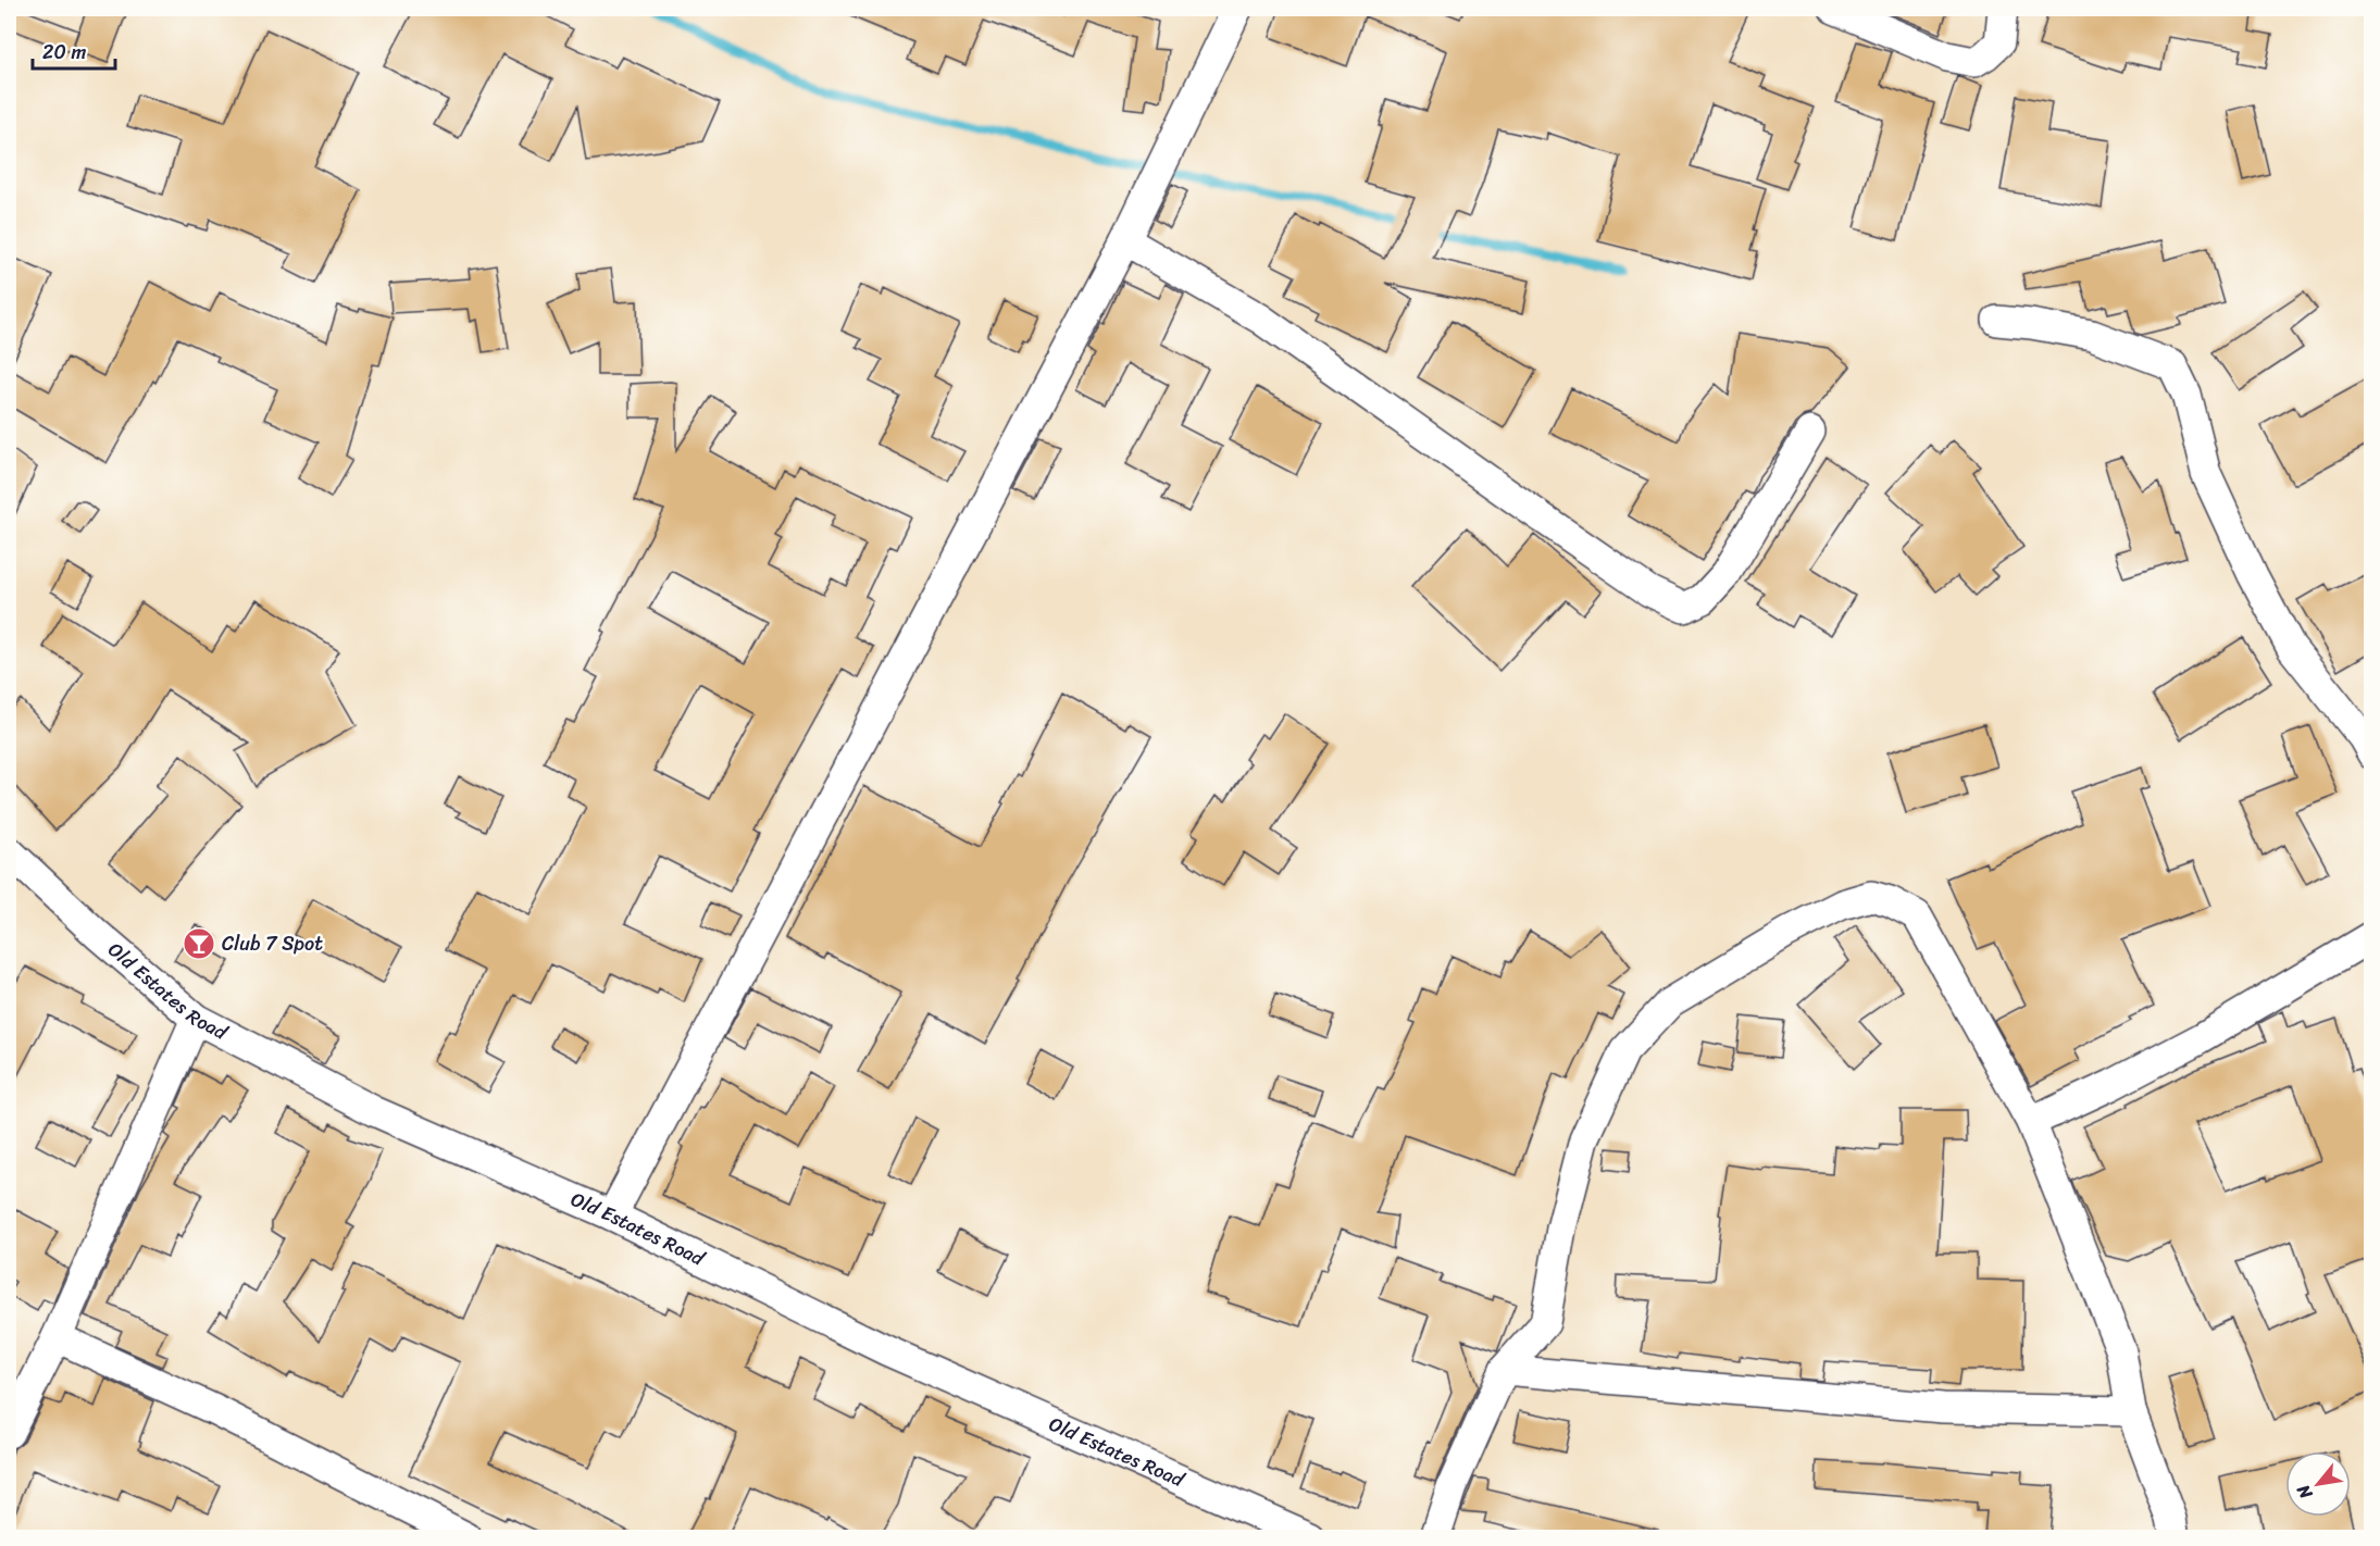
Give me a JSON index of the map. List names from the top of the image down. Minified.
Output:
{"streets":{"street":["Old Estates Road"]},"places":{"bar":["Club 7 Spot"]},"scale_bar":"20 m","north":"bottom left"}
